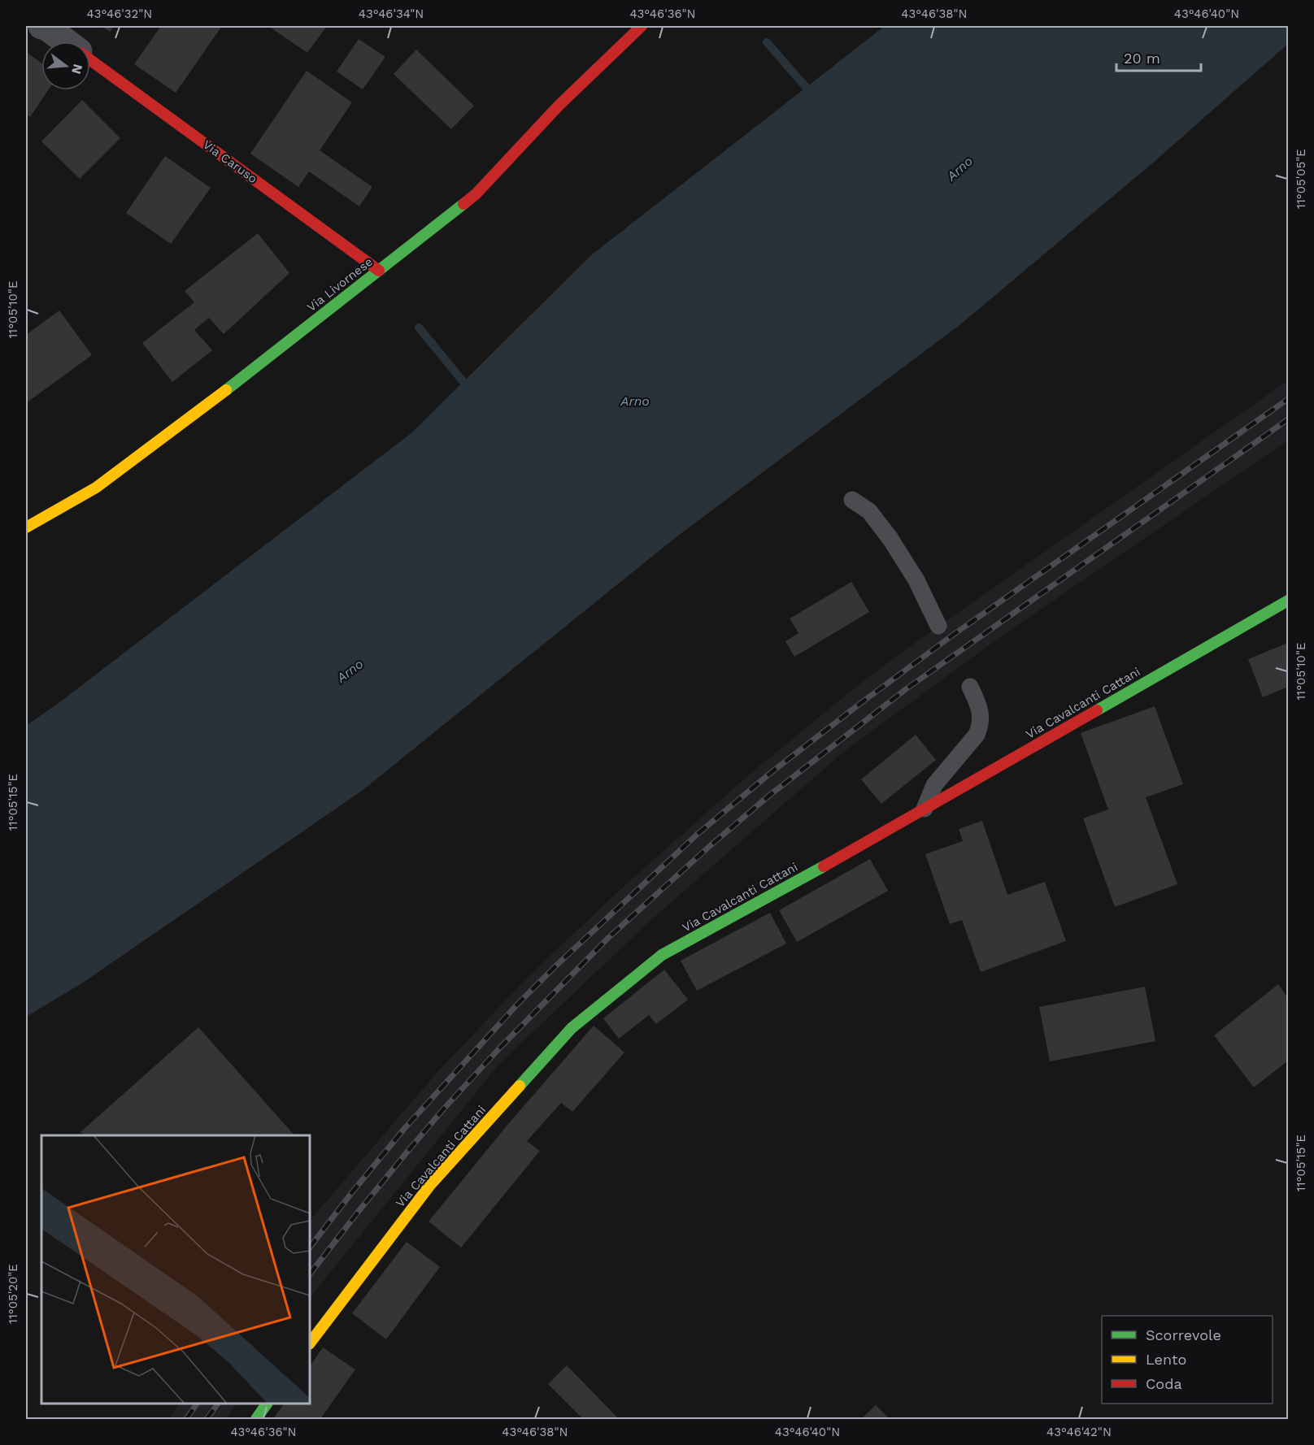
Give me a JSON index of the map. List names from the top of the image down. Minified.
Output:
{"streets":{"street":["Via Caruso","Via Livornese","Via Cavalcanti Cattani"]},"crossings":[["Via Caruso","Via Livornese"]],"water":["Arno"],"legend":["Scorrevole","Lento","Coda"],"scale_bar":"20 m","north":"right","coordinates":["43°46'32\"N","43°46'34\"N","43°46'36\"N","43°46'38\"N","43°46'40\"N","11°05'05\"E","11°05'10\"E","11°05'15\"E","11°05'20\"E","43°46'42\"N"]}
